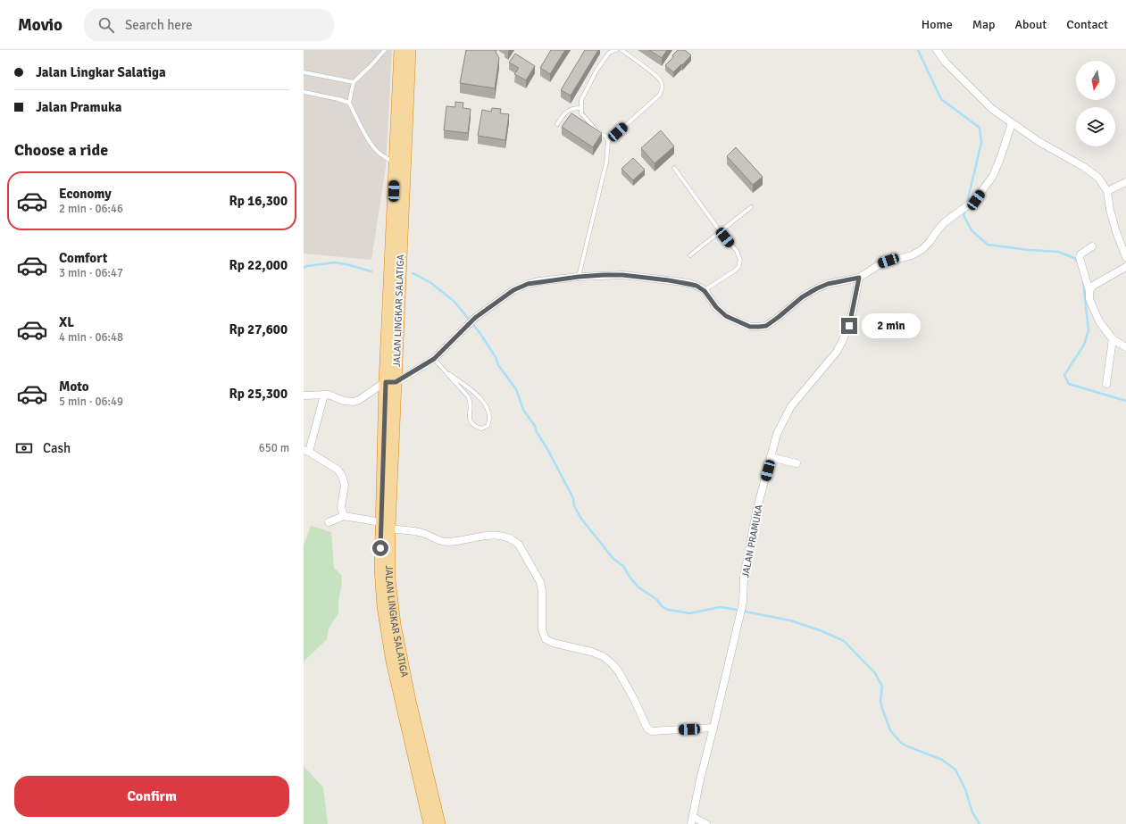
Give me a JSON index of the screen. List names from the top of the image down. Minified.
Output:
{"streets":{"highway":["JALAN LINGKAR SALATIGA"],"street":["JALAN PRAMUKA"]},"north":"bottom","page":{"header":"Movio","search":"Search here","nav":["Home","Map","About","Contact"],"banner":["Jalan Lingkar Salatiga","Jalan Pramuka"],"heading":"Choose a ride","list":[{"name":"Economy","note":"2 min · 06:46","value":"Rp 16,300"},{"name":"Comfort","note":"3 min · 06:47","value":"Rp 22,000"},{"name":"XL","note":"4 min · 06:48","value":"Rp 27,600"},{"name":"Moto","note":"5 min · 06:49","value":"Rp 25,300"}],"bubble":"2 min","pay":["Cash","650 m"],"buttons":"Confirm"}}
